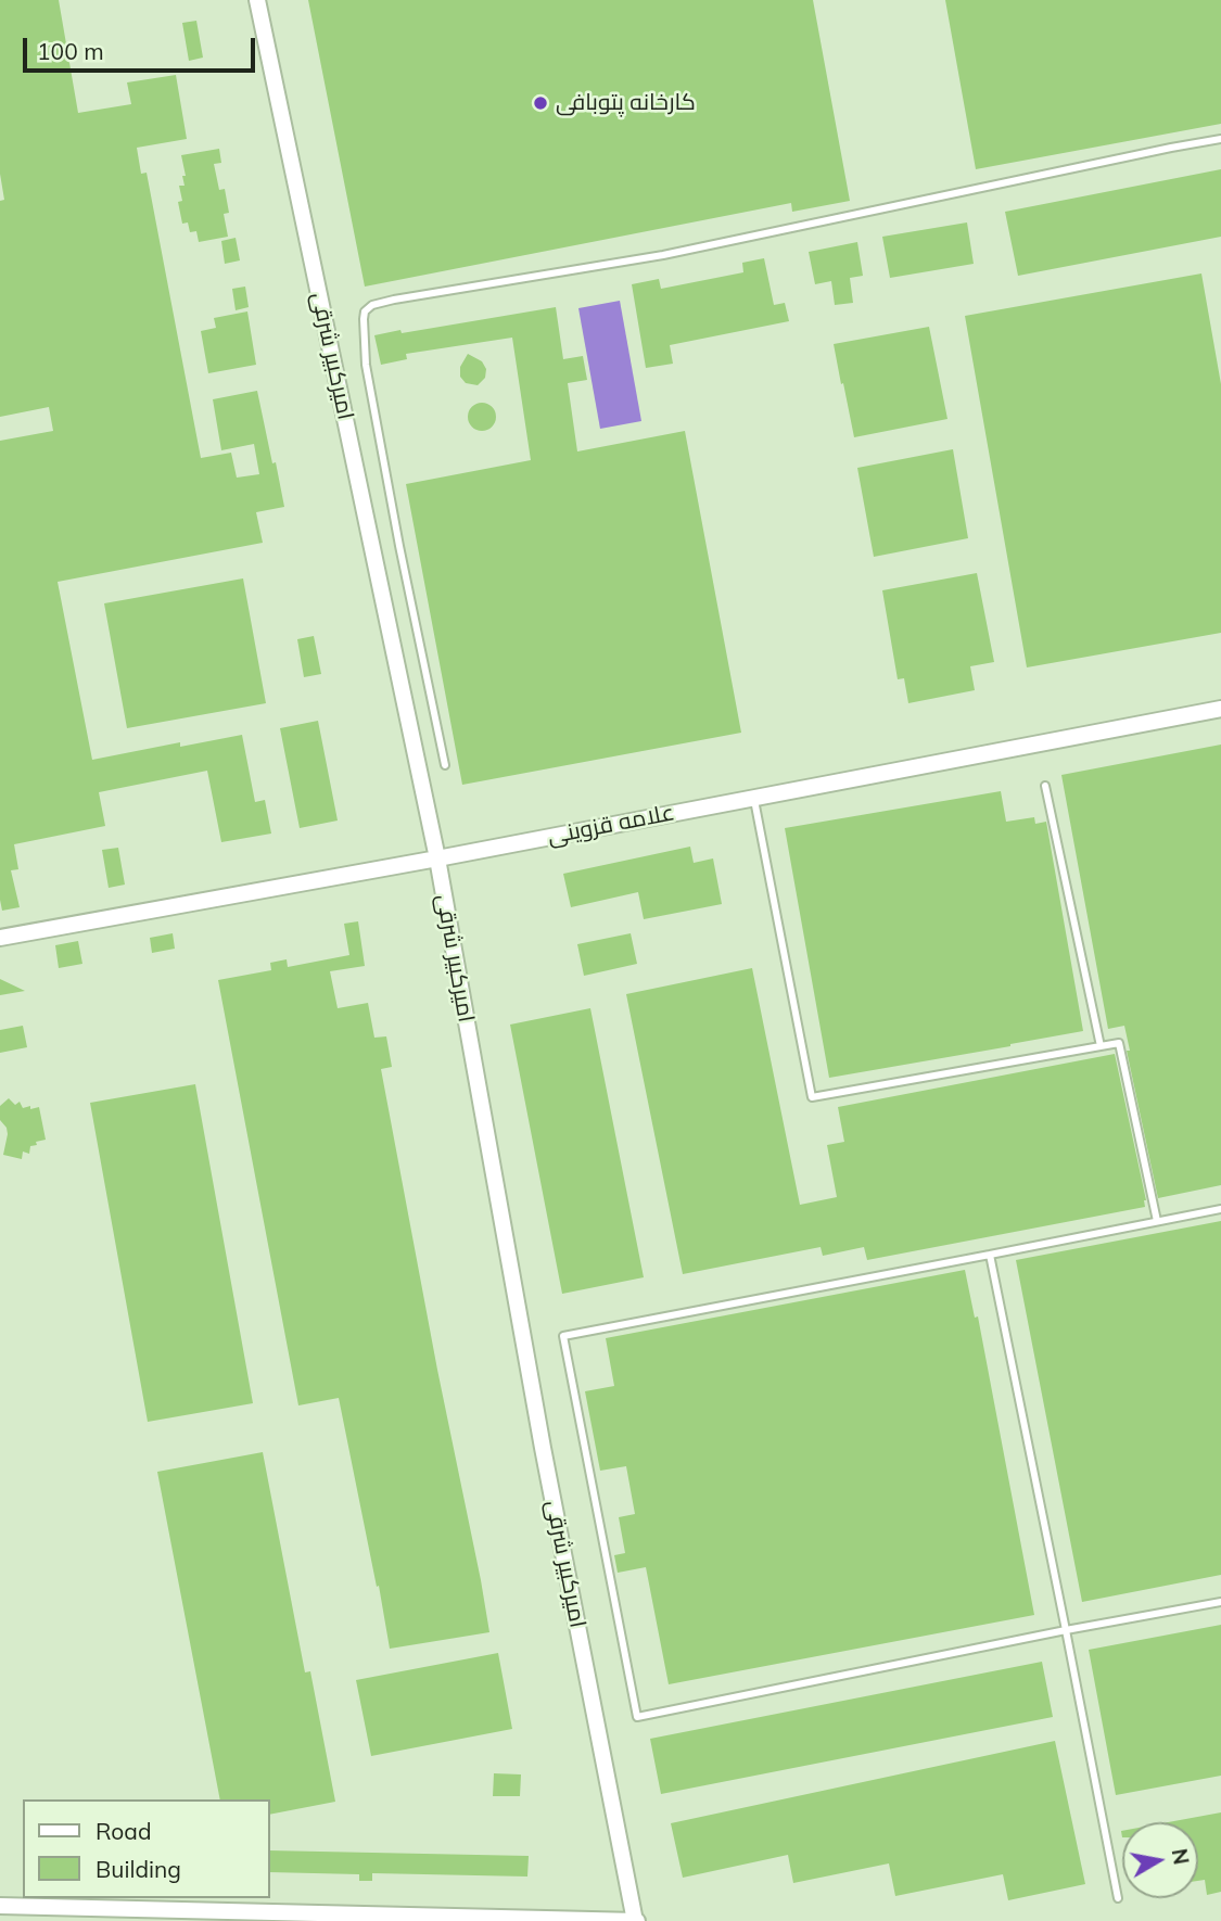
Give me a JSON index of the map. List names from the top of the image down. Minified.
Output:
{"streets":{"street":["امیرکبیر شرقی","علامه قزوینی"]},"crossings":[["امیرکبیر شرقی","علامه قزوینی"]],"places":["کارخانه پتوبافی"],"legend":["Road","Building"],"scale_bar":"100 m","north":"right"}
